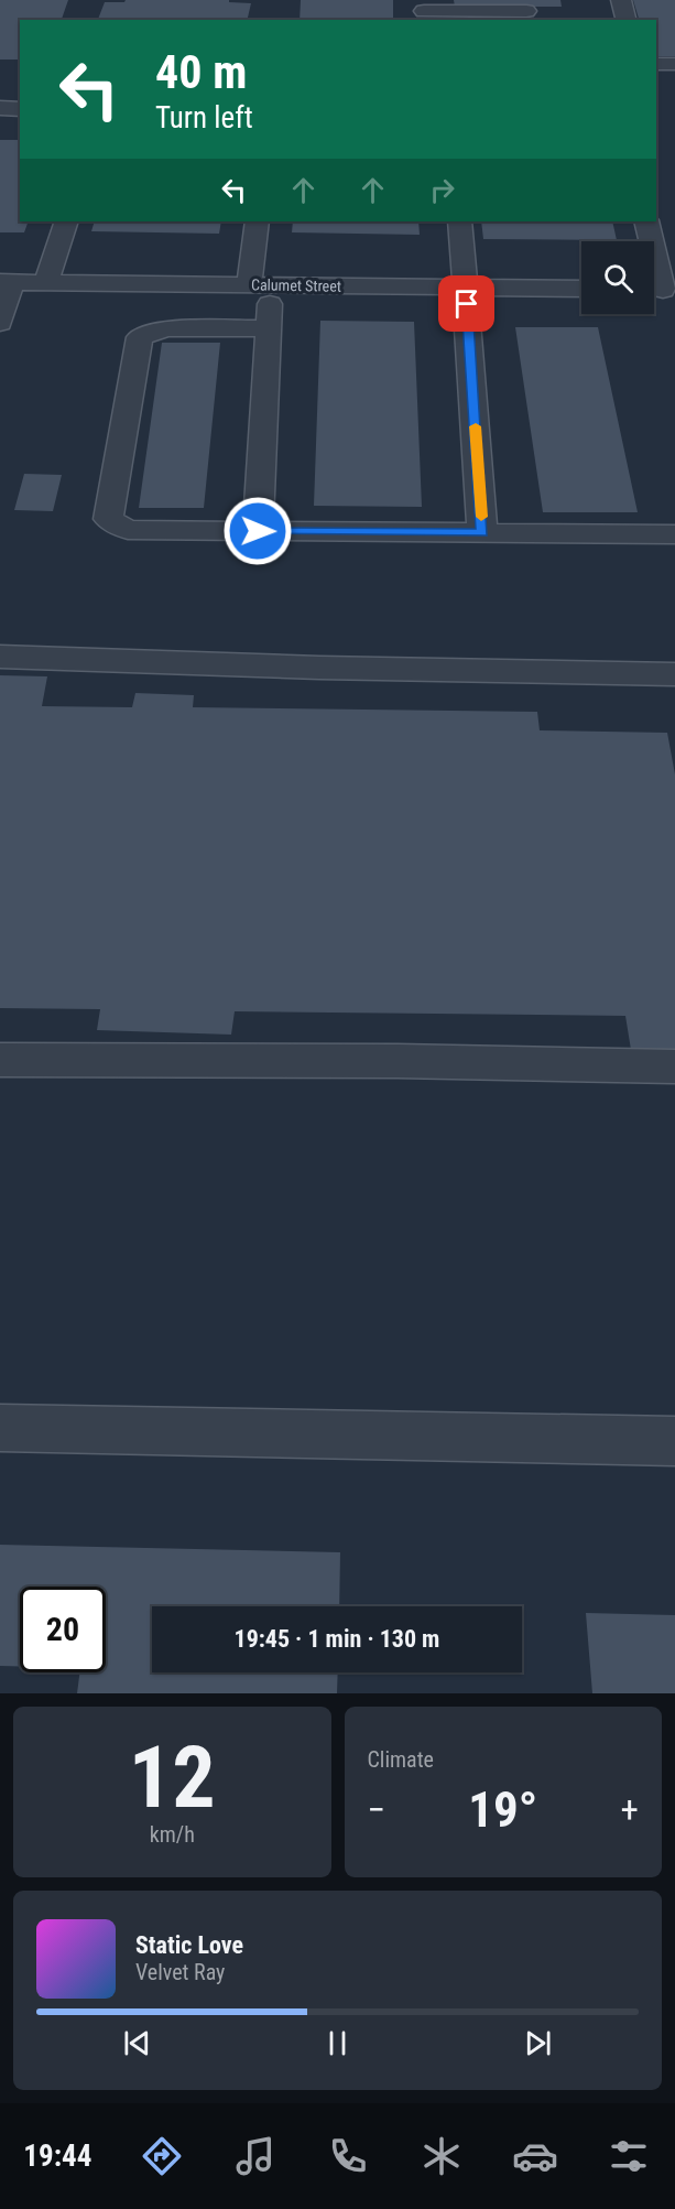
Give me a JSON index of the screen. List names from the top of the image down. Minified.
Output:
{"streets":{"street":["Calumet Street"]},"page":{"turn":["40 m","Turn left"],"limit":"20","trip":"19:45 · 1 min · 130 m","tile":[["12","km/h"],"Climate"],"heat":["−","19°","+"],"song":["Static Love","Velvet Ray"],"tabs":"19:44"}}
